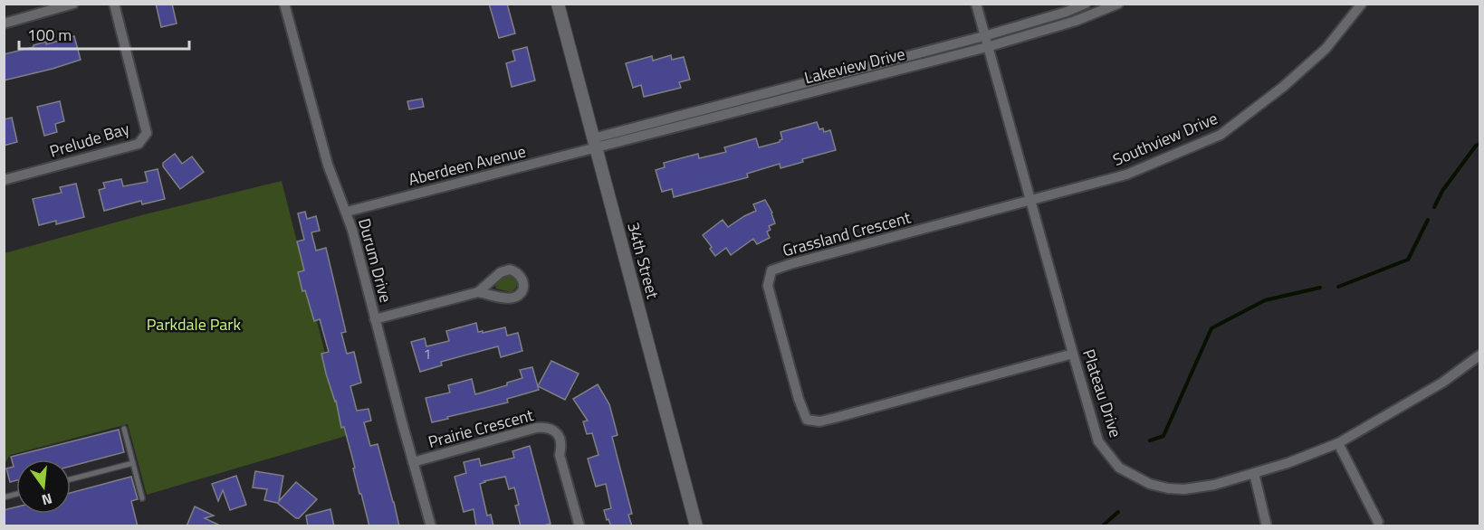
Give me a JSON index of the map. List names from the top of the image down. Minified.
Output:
{"streets":{"street":["Lakeview Drive","Southview Drive","Prelude Bay","Aberdeen Avenue","Grassland Crescent","Durum Drive","34th Street","Plateau Drive","Prairie Crescent"]},"crossings":[["Lakeview Drive","Aberdeen Avenue"],["Lakeview Drive","34th Street"],["Lakeview Drive","Plateau Drive"],["Southview Drive","Grassland Crescent"],["Southview Drive","Plateau Drive"],["Aberdeen Avenue","Durum Drive"],["Aberdeen Avenue","34th Street"],["Grassland Crescent","Plateau Drive"],["Durum Drive","Prairie Crescent"]],"parks":["Parkdale Park"],"house_numbers":["1"],"scale_bar":"100 m","north":"bottom"}
